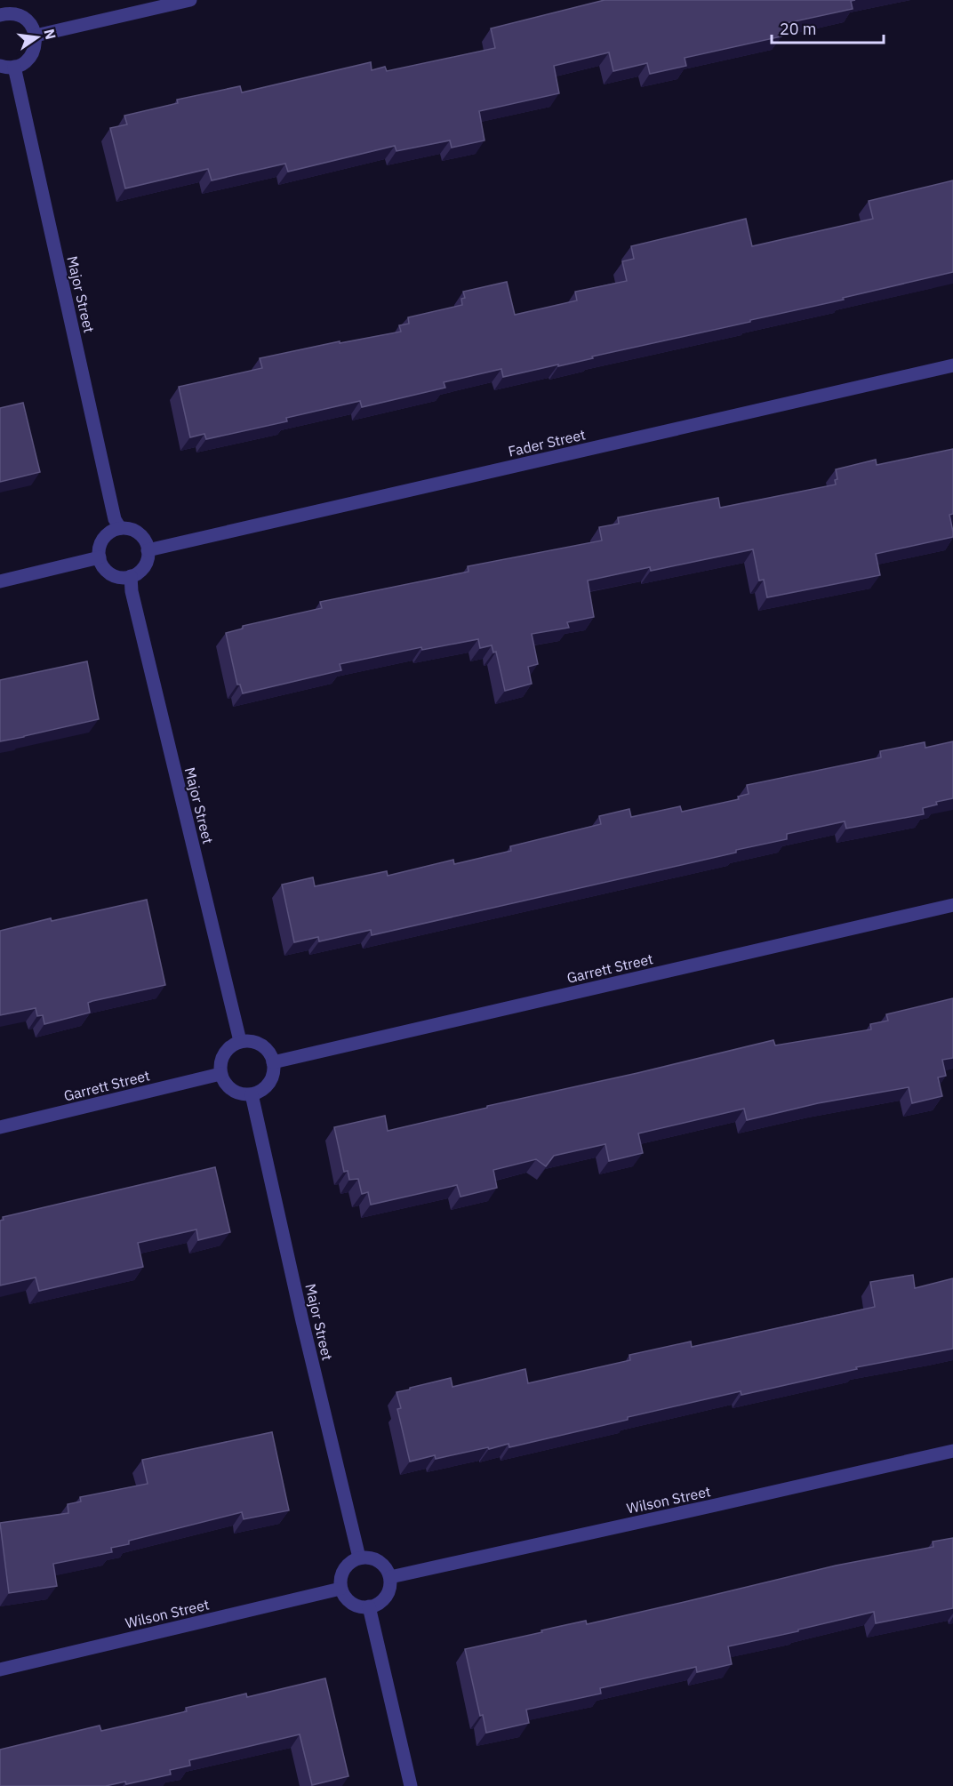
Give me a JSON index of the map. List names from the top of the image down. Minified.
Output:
{"streets":{"street":["Major Street","Fader Street","Garrett Street","Wilson Street"]},"crossings":[["Major Street","Fader Street"],["Major Street","Garrett Street"],["Major Street","Wilson Street"]],"scale_bar":"20 m","north":"right"}
